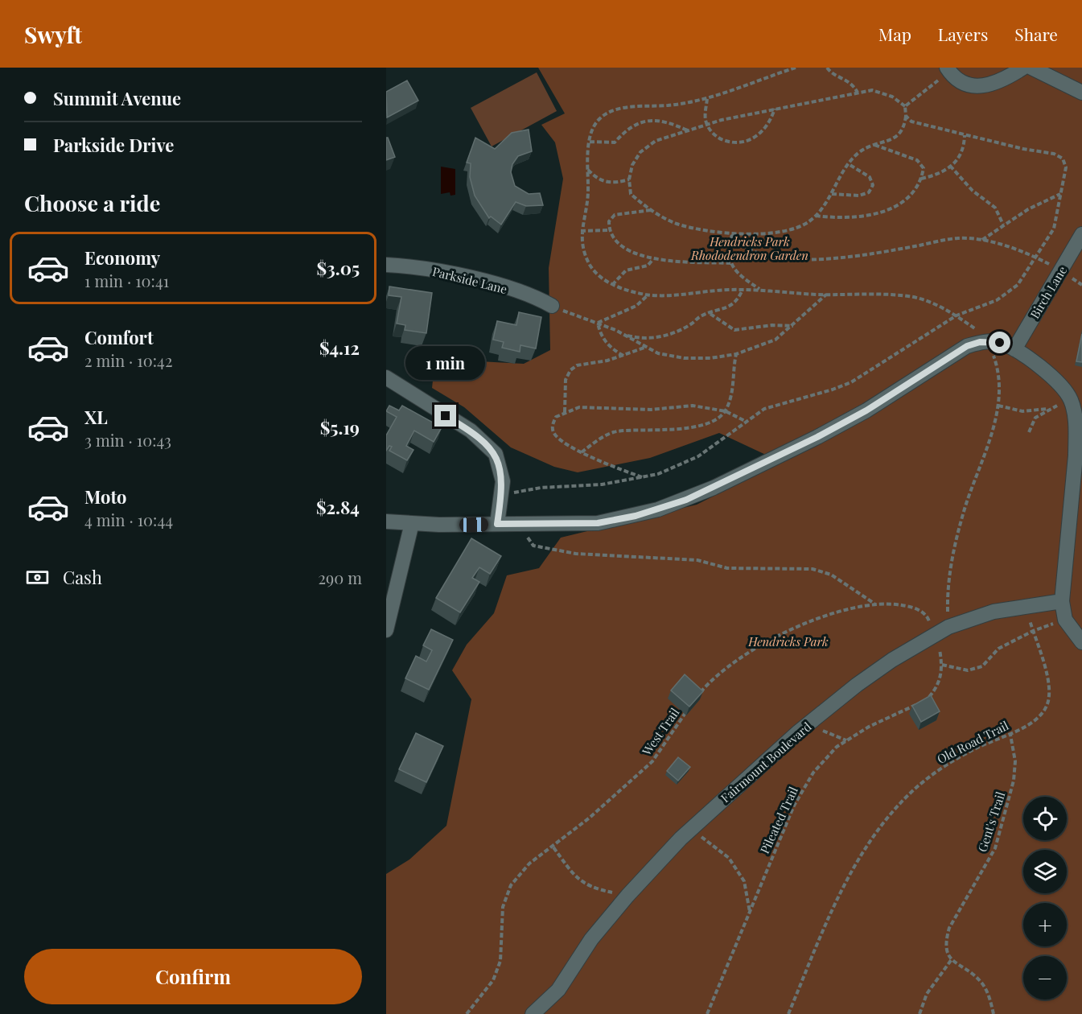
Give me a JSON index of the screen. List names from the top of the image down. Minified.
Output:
{"streets":{"street":["Parkside Lane","Birch Lane","Fairmount Boulevard"],"path":["West Trail","Old Road Trail","Pileated Trail","Gent's Trail"]},"crossings":[["Old Road Trail","Fairmount Boulevard"],["Old Road Trail","Gent's Trail"]],"parks":["Hendricks Park Rhododendron Garden","Hendricks Park"],"page":{"header":"Swyft","nav":["Map","Layers","Share"],"banner":["Summit Avenue","Parkside Drive"],"heading":"Choose a ride","list":[{"name":"Economy","note":"1 min · 10:41","value":"$3.05"},{"name":"Comfort","note":"2 min · 10:42","value":"$4.12"},{"name":"XL","note":"3 min · 10:43","value":"$5.19"},{"name":"Moto","note":"4 min · 10:44","value":"$2.84"}],"bubble":"1 min","pay":["Cash","290 m"],"map_buttons":["+","−"],"buttons":"Confirm"}}
